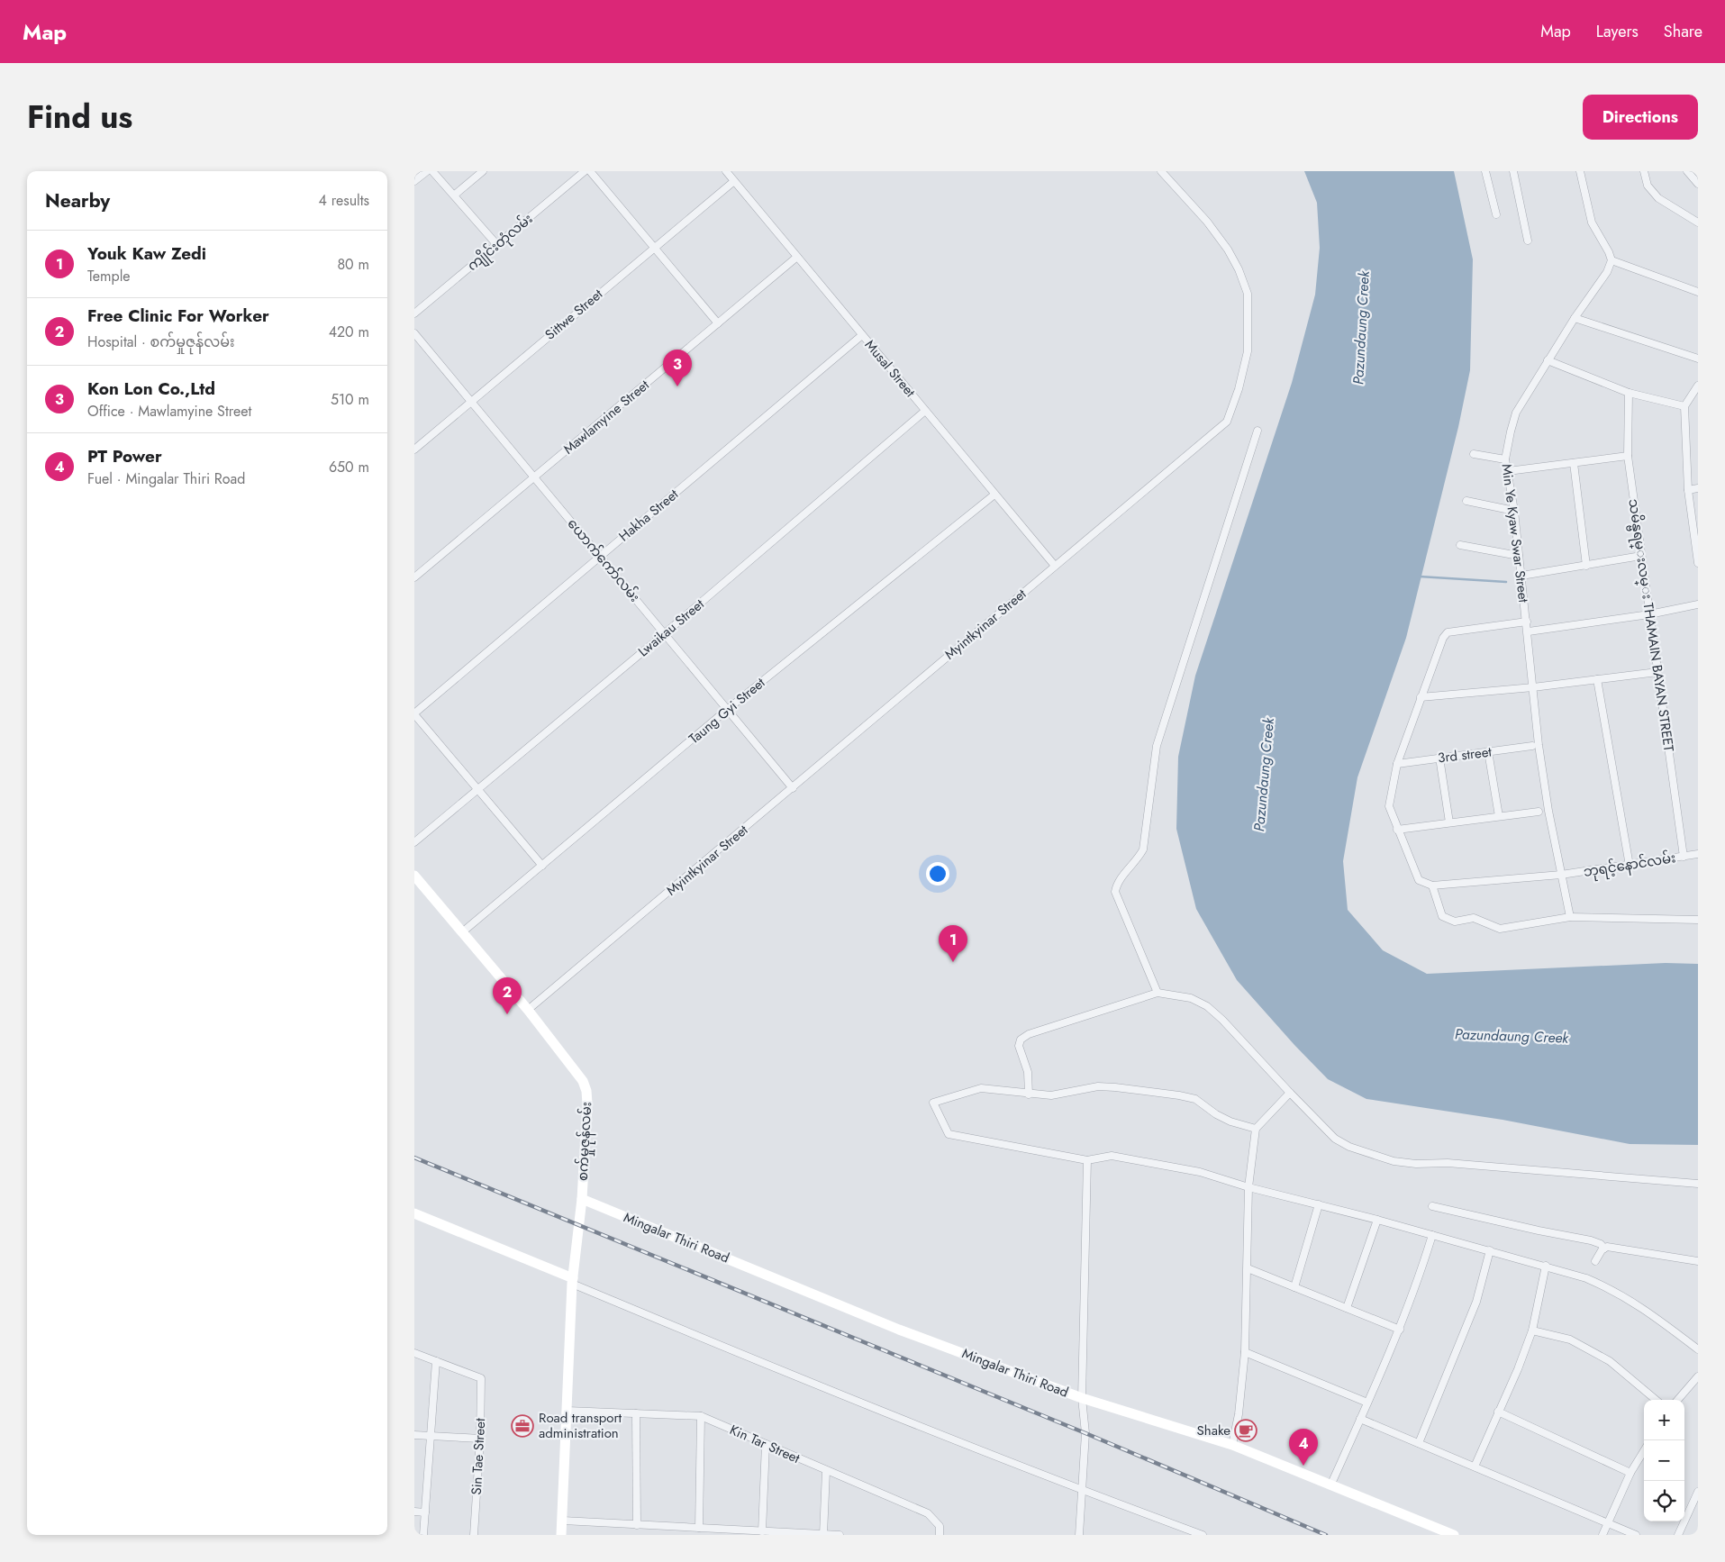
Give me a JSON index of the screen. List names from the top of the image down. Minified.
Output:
{"streets":{"street":["ကျိုင်းတုံလမ်း","Sittwe Street","Musal Street","Mawlamyine Street","Hakha Street","Min Ye Kyaw Swar Street","ယောက်ကော်လမ်း","Myintkyinar Street","သမိန္ဗရမ္းလမ္း THAMAIN BAYAN STREET","Lwaikau Street","Taung Gyi Street","3rd street","ဘုရင့်နောင်လမ်း","စက်မှုဇုန်လမ်း","Mingalar Thiri Road","Kin Tar Street","Sin Tae Street"]},"crossings":[["Sittwe Street","Musal Street"],["Sittwe Street","ယောက်ကော်လမ်း"],["Musal Street","Mawlamyine Street"],["Musal Street","Hakha Street"],["Musal Street","Myintkyinar Street"],["Musal Street","Lwaikau Street"],["Musal Street","Taung Gyi Street"],["Mawlamyine Street","ယောက်ကော်လမ်း"],["Hakha Street","ယောက်ကော်လမ်း"],["Min Ye Kyaw Swar Street","ဘုရင့်နောင်လမ်း"],["ယောက်ကော်လမ်း","Myintkyinar Street"],["ယောက်ကော်လမ်း","Lwaikau Street"],["ယောက်ကော်လမ်း","Taung Gyi Street"],["Myintkyinar Street","စက်မှုဇုန်လမ်း"],["သမိန္ဗရမ္းလမ္း THAMAIN BAYAN STREET","ဘုရင့်နောင်လမ်း"],["Taung Gyi Street","စက်မှုဇုန်လမ်း"],["စက်မှုဇုန်လမ်း","Mingalar Thiri Road"],["စက်မှုဇုန်လမ်း","Kin Tar Street"]],"water":["Pazundaung Creek"],"places":{"office":["Road transport administration"],"cafe":["Shake"]},"page":{"header":"Map","nav":["Map","Layers","Share"],"title":"Find us","buttons":"Directions","heading":["Nearby","4 results"],"list":[{"mark":"1","name":"Youk Kaw Zedi","note":"Temple","value":"80 m"},{"mark":"2","name":"Free Clinic For Worker","note":"Hospital · စက်မှုဇုန်လမ်း","value":"420 m"},{"mark":"3","name":"Kon Lon Co.,Ltd","note":"Office · Mawlamyine Street","value":"510 m"},{"mark":"4","name":"PT Power","note":"Fuel · Mingalar Thiri Road","value":"650 m"}],"pins":["3","1","2","4"],"map_buttons":["+","−"]}}
